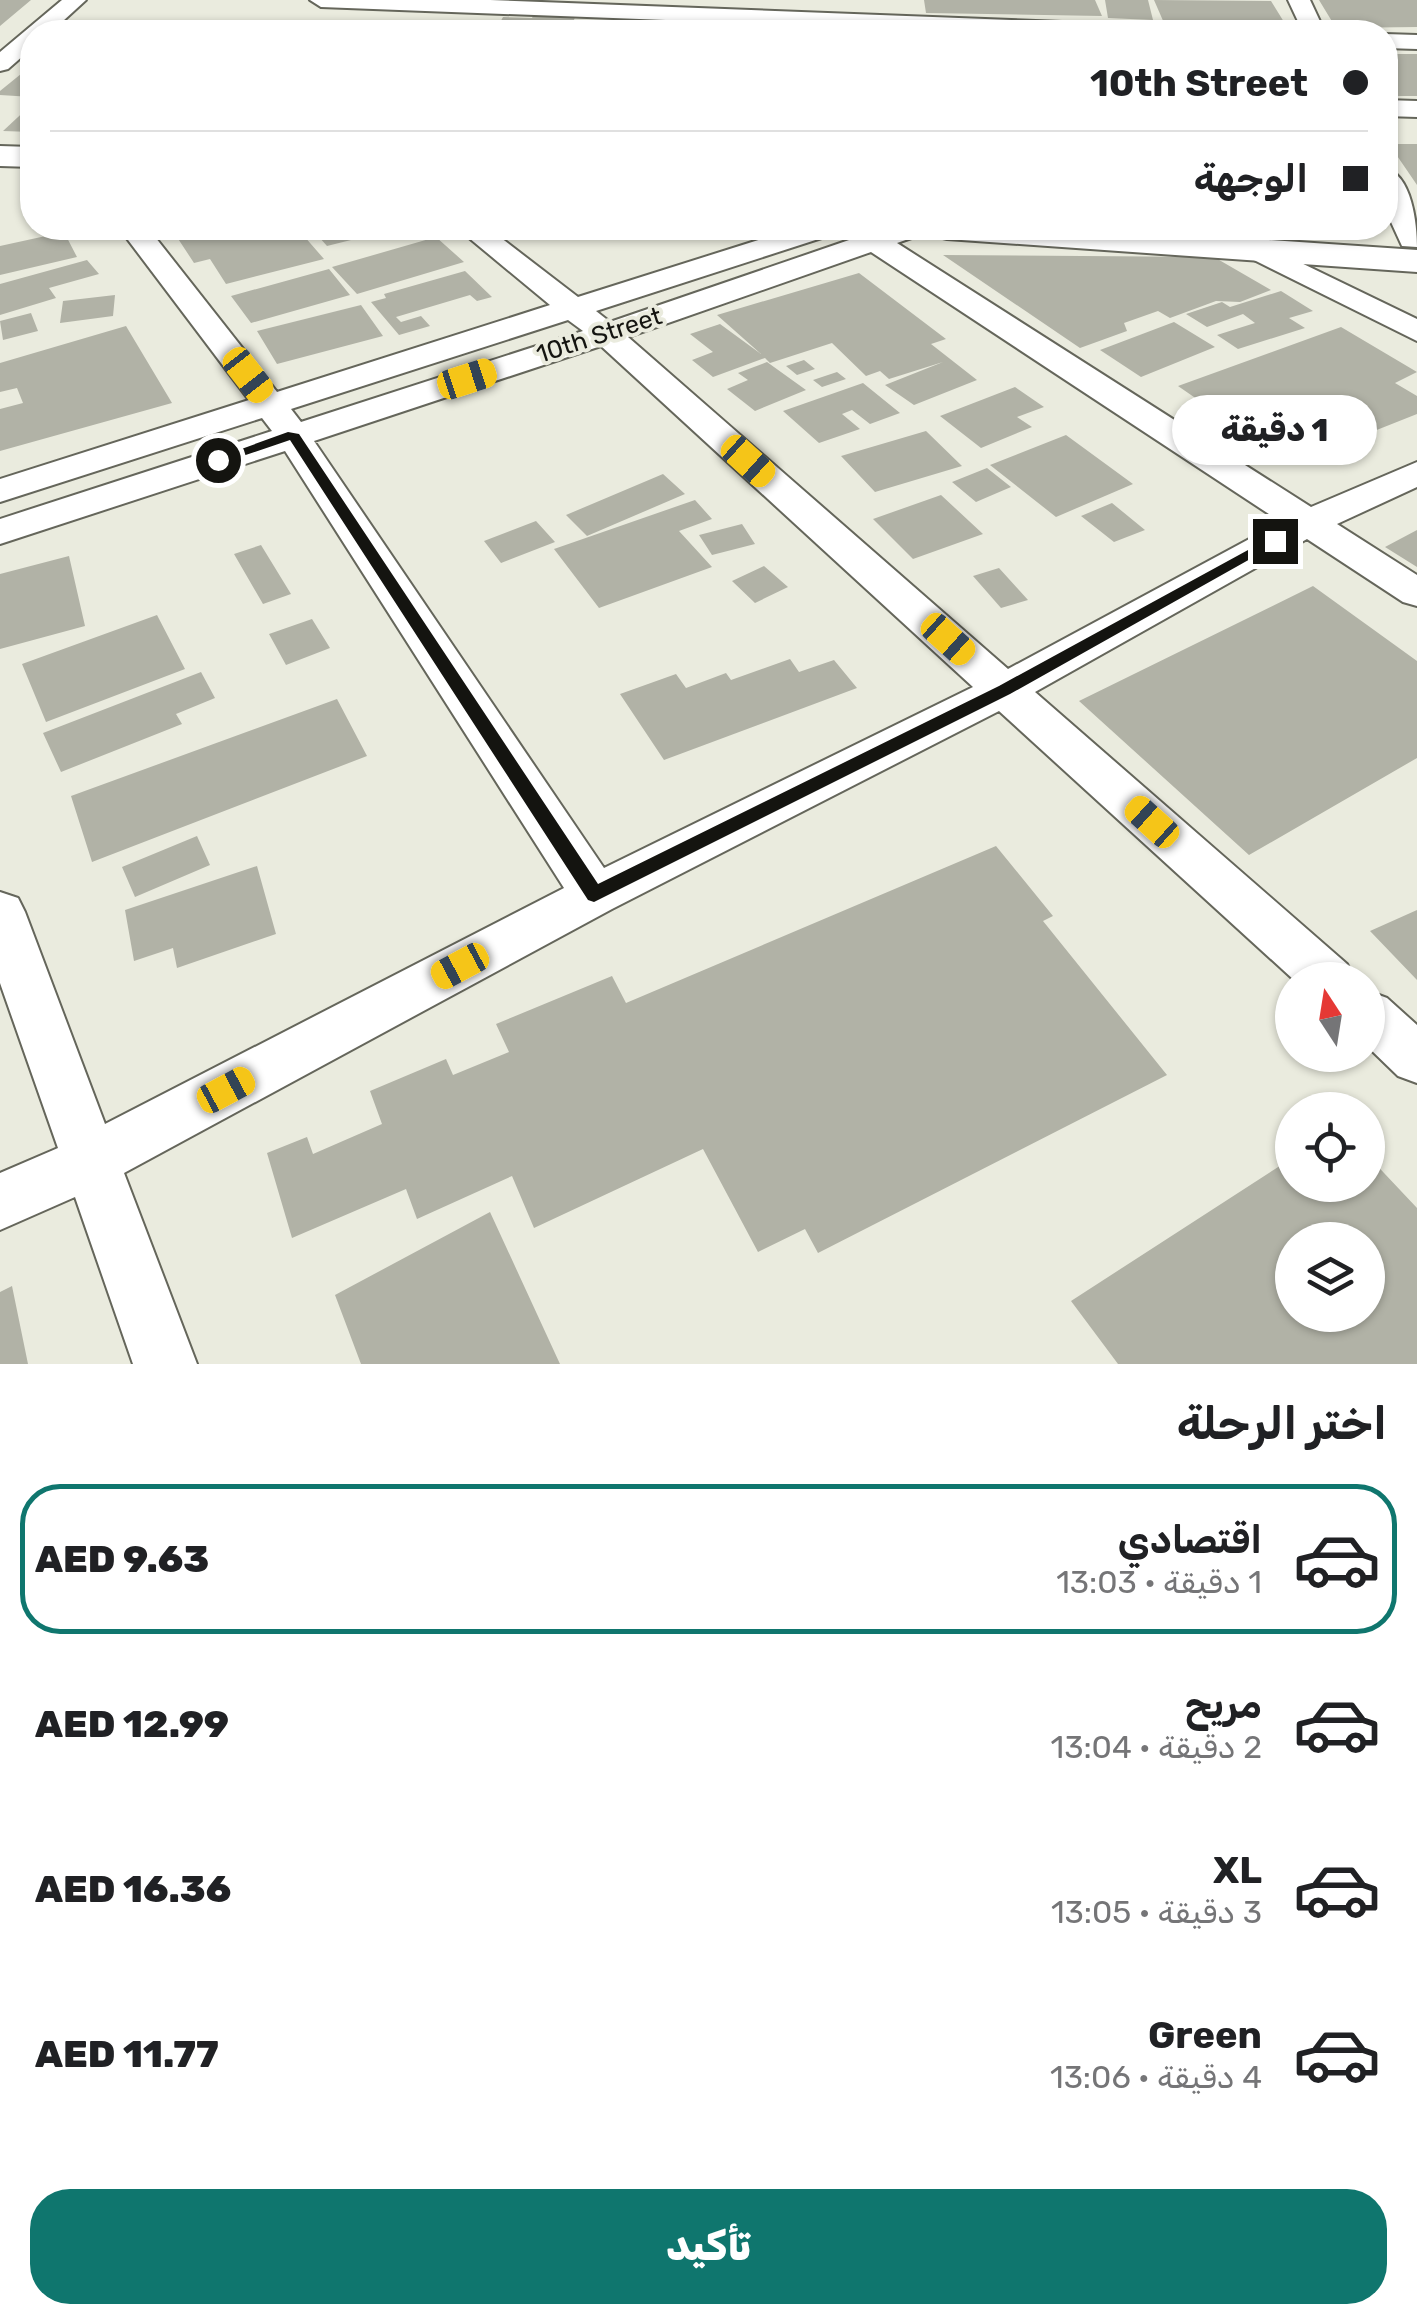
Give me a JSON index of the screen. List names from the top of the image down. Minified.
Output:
{"streets":{"street":["10th Street"]},"north":"top","page":{"banner":["10th Street","الوجهة"],"bubble":"1 دقيقة","heading":"اختر الرحلة","list":[{"name":"اقتصادي","note":"1 دقيقة · 13:03","value":"AED 9.63"},{"name":"مريح","note":"2 دقيقة · 13:04","value":"AED 12.99"},{"name":"XL","note":"3 دقيقة · 13:05","value":"AED 16.36"},{"name":"Green","note":"4 دقيقة · 13:06","value":"AED 11.77"}],"buttons":"تأكيد"}}
